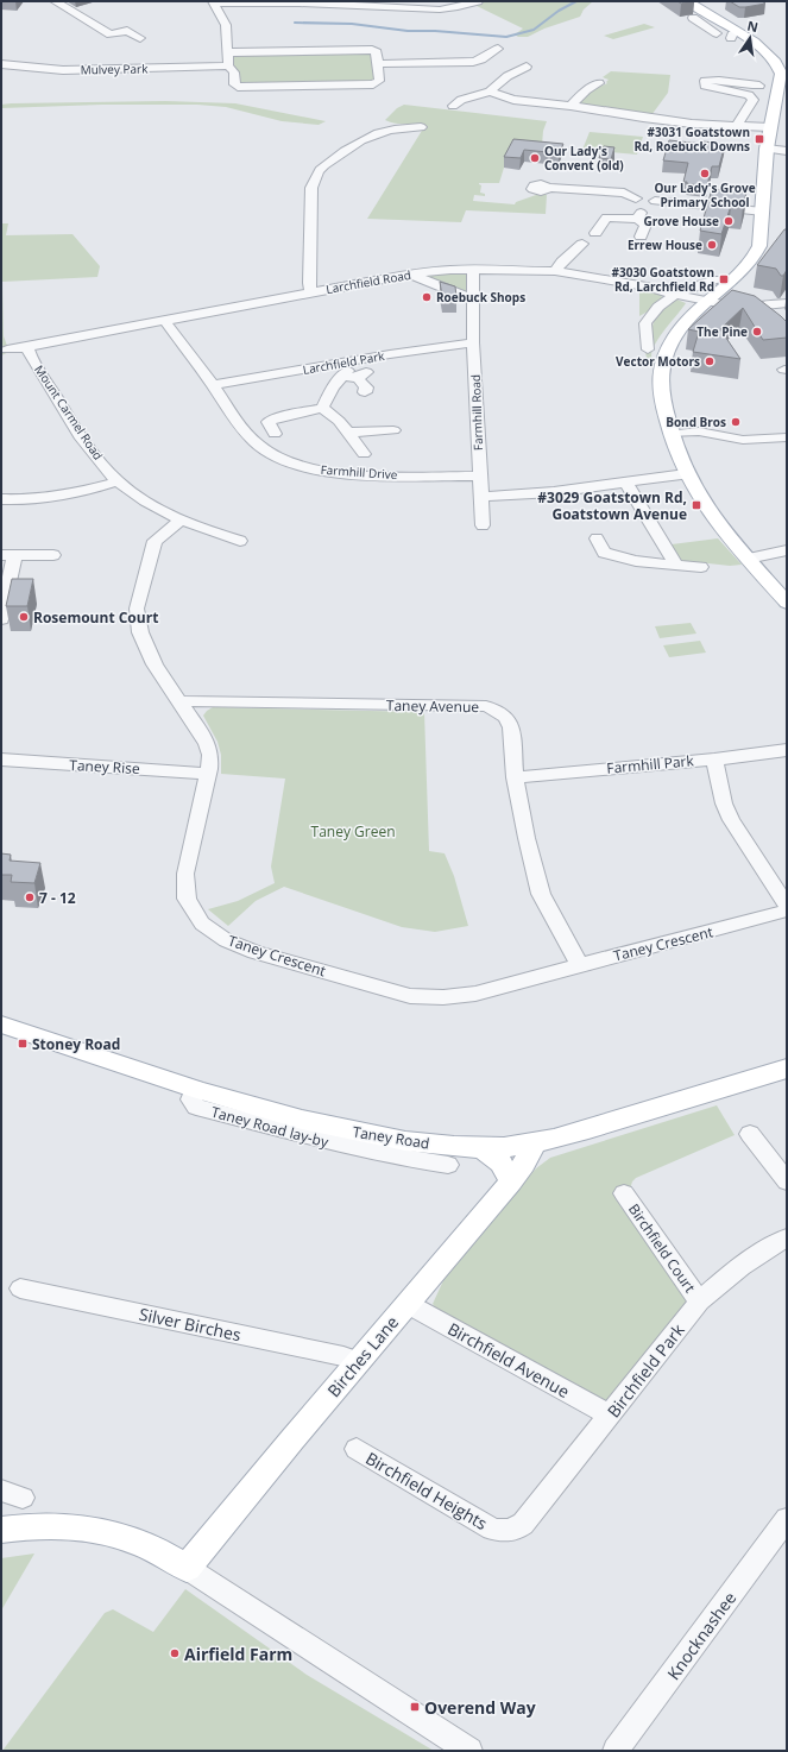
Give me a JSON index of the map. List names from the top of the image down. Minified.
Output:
{"streets":{"main road":["Taney Road","Birches Lane"],"street":["Mulvey Park","Larchfield Road","Larchfield Park","Mount Carmel Road","Farmhill Road","Farmhill Drive","Taney Avenue","Farmhill Park","Taney Rise","Taney Crescent","Taney Road lay-by","Birchfield Court","Silver Birches","Birchfield Avenue","Birchfield Park","Birchfield Heights","Knocknashee"]},"crossings":[["Larchfield Road","Mount Carmel Road"],["Larchfield Road","Farmhill Road"],["Larchfield Road","Farmhill Drive"],["Larchfield Park","Farmhill Road"],["Larchfield Park","Farmhill Drive"],["Mount Carmel Road","Taney Crescent"],["Farmhill Road","Farmhill Drive"],["Taney Avenue","Farmhill Park"],["Taney Avenue","Taney Crescent"],["Taney Rise","Taney Crescent"],["Taney Road lay-by","Taney Road"],["Taney Road","Birches Lane"],["Birchfield Court","Birchfield Park"],["Silver Birches","Birches Lane"],["Birches Lane","Birchfield Avenue"],["Birchfield Avenue","Birchfield Park"],["Birchfield Park","Birchfield Heights"]],"parks":["Taney Green"],"places":{"transit":["#3031 Goatstown Rd, Roebuck Downs","#3030 Goatstown Rd, Larchfield Rd","#3029 Goatstown Rd, Goatstown Avenue","Stoney Road","Overend Way"],"other":["Our Lady's Convent (old)","Our Lady's Grove Primary School","Grove House","Errew House","Roebuck Shops","The Pine","Vector Motors","Bond Bros","Rosemount Court","7 - 12","Airfield Farm"]},"north":"top"}
